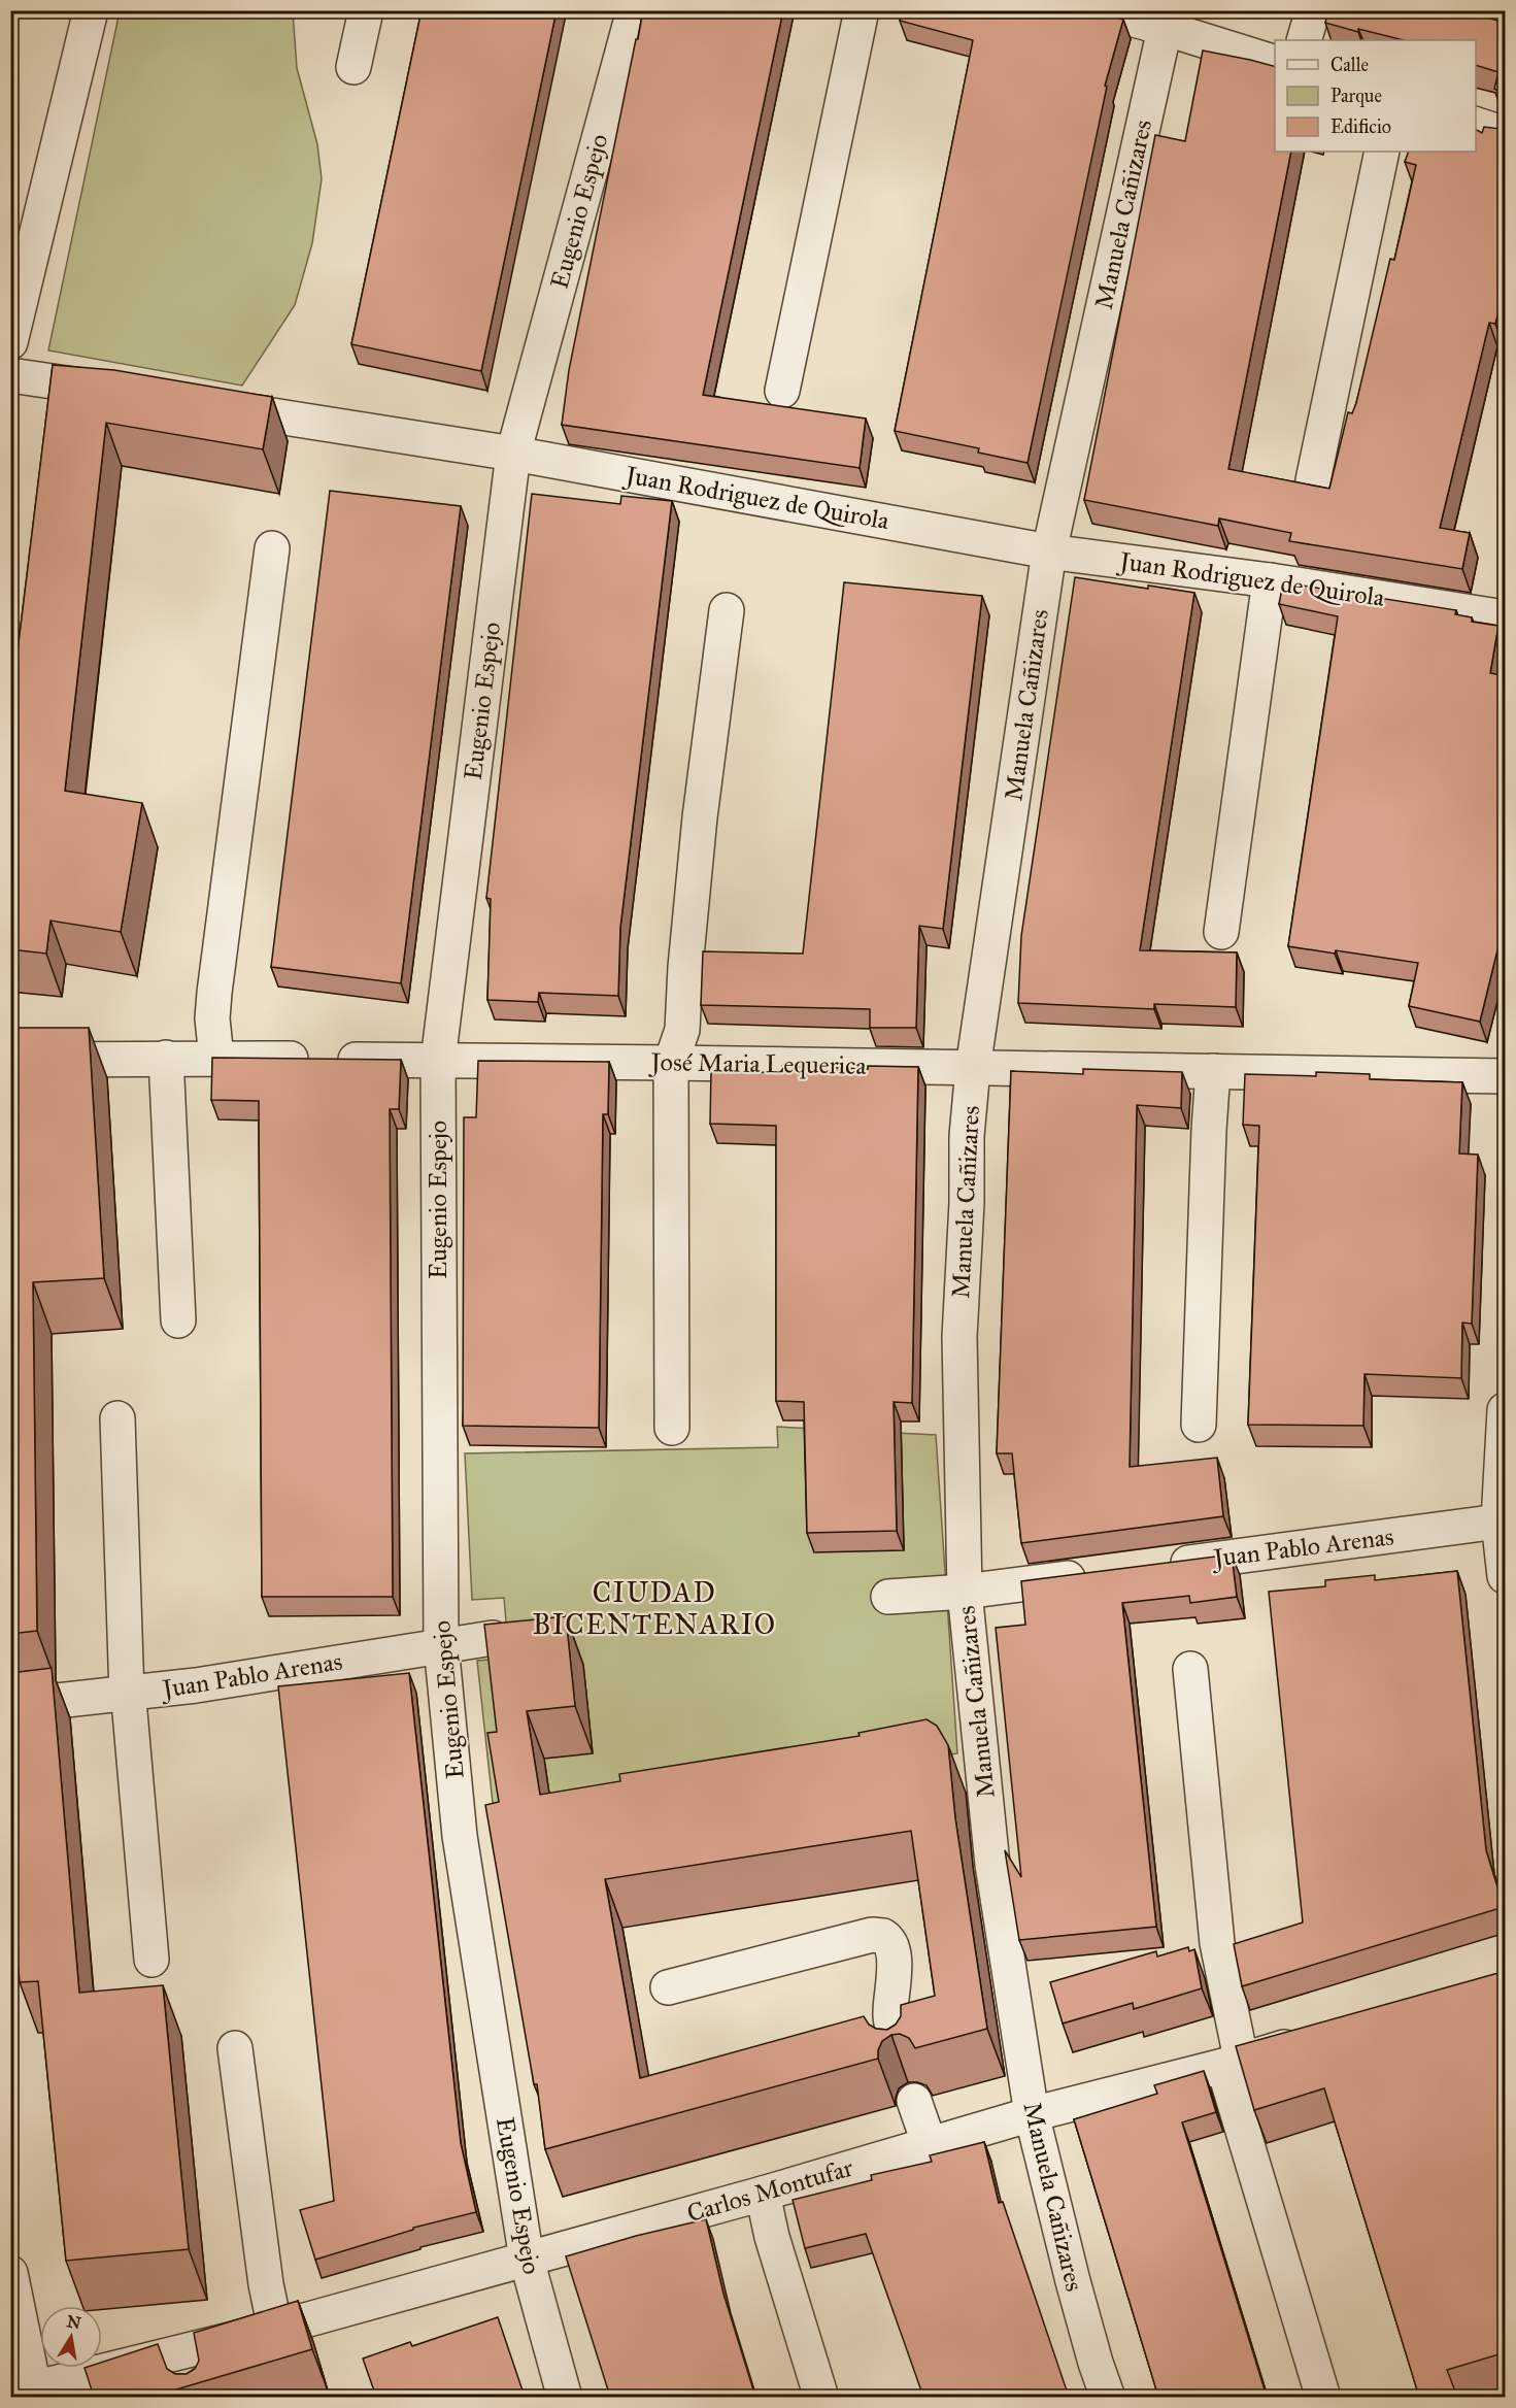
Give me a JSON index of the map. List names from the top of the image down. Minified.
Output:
{"streets":{"street":["Eugenio Espejo","Manuela Cañizares","Juan Rodriguez de Quirola","José Maria Lequerica","Juan Pablo Arenas","Carlos Montufar"]},"crossings":[["Eugenio Espejo","Juan Rodriguez de Quirola"],["Eugenio Espejo","José Maria Lequerica"],["Eugenio Espejo","Juan Pablo Arenas"],["Eugenio Espejo","Carlos Montufar"],["Manuela Cañizares","Juan Rodriguez de Quirola"],["Manuela Cañizares","José Maria Lequerica"],["Manuela Cañizares","Carlos Montufar"]],"districts":["CIUDAD BICENTENARIO"],"legend":["Calle","Parque","Edificio"],"north":"top"}
